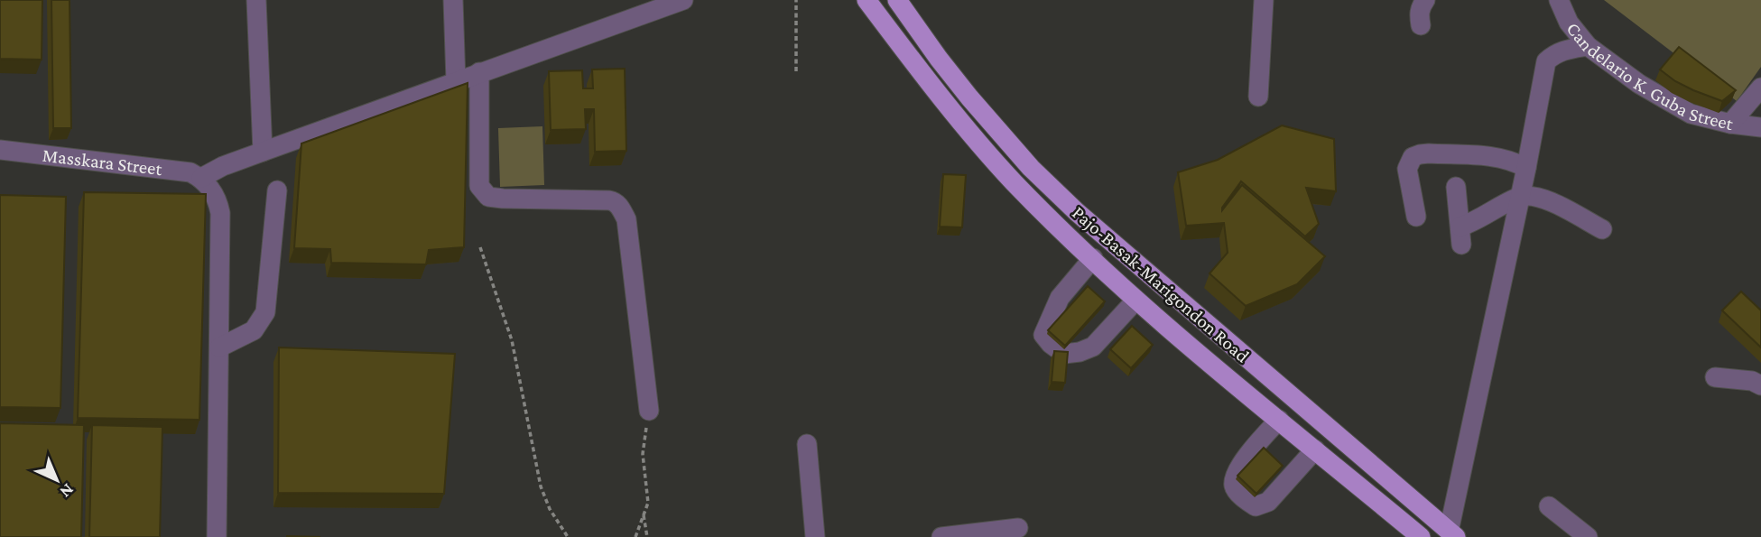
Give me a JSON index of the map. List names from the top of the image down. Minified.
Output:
{"streets":{"main road":["Pajo-Basak-Marigondon Road"],"street":["Candelario K. Guba Street","Masskara Street"]},"north":"bottom right"}
